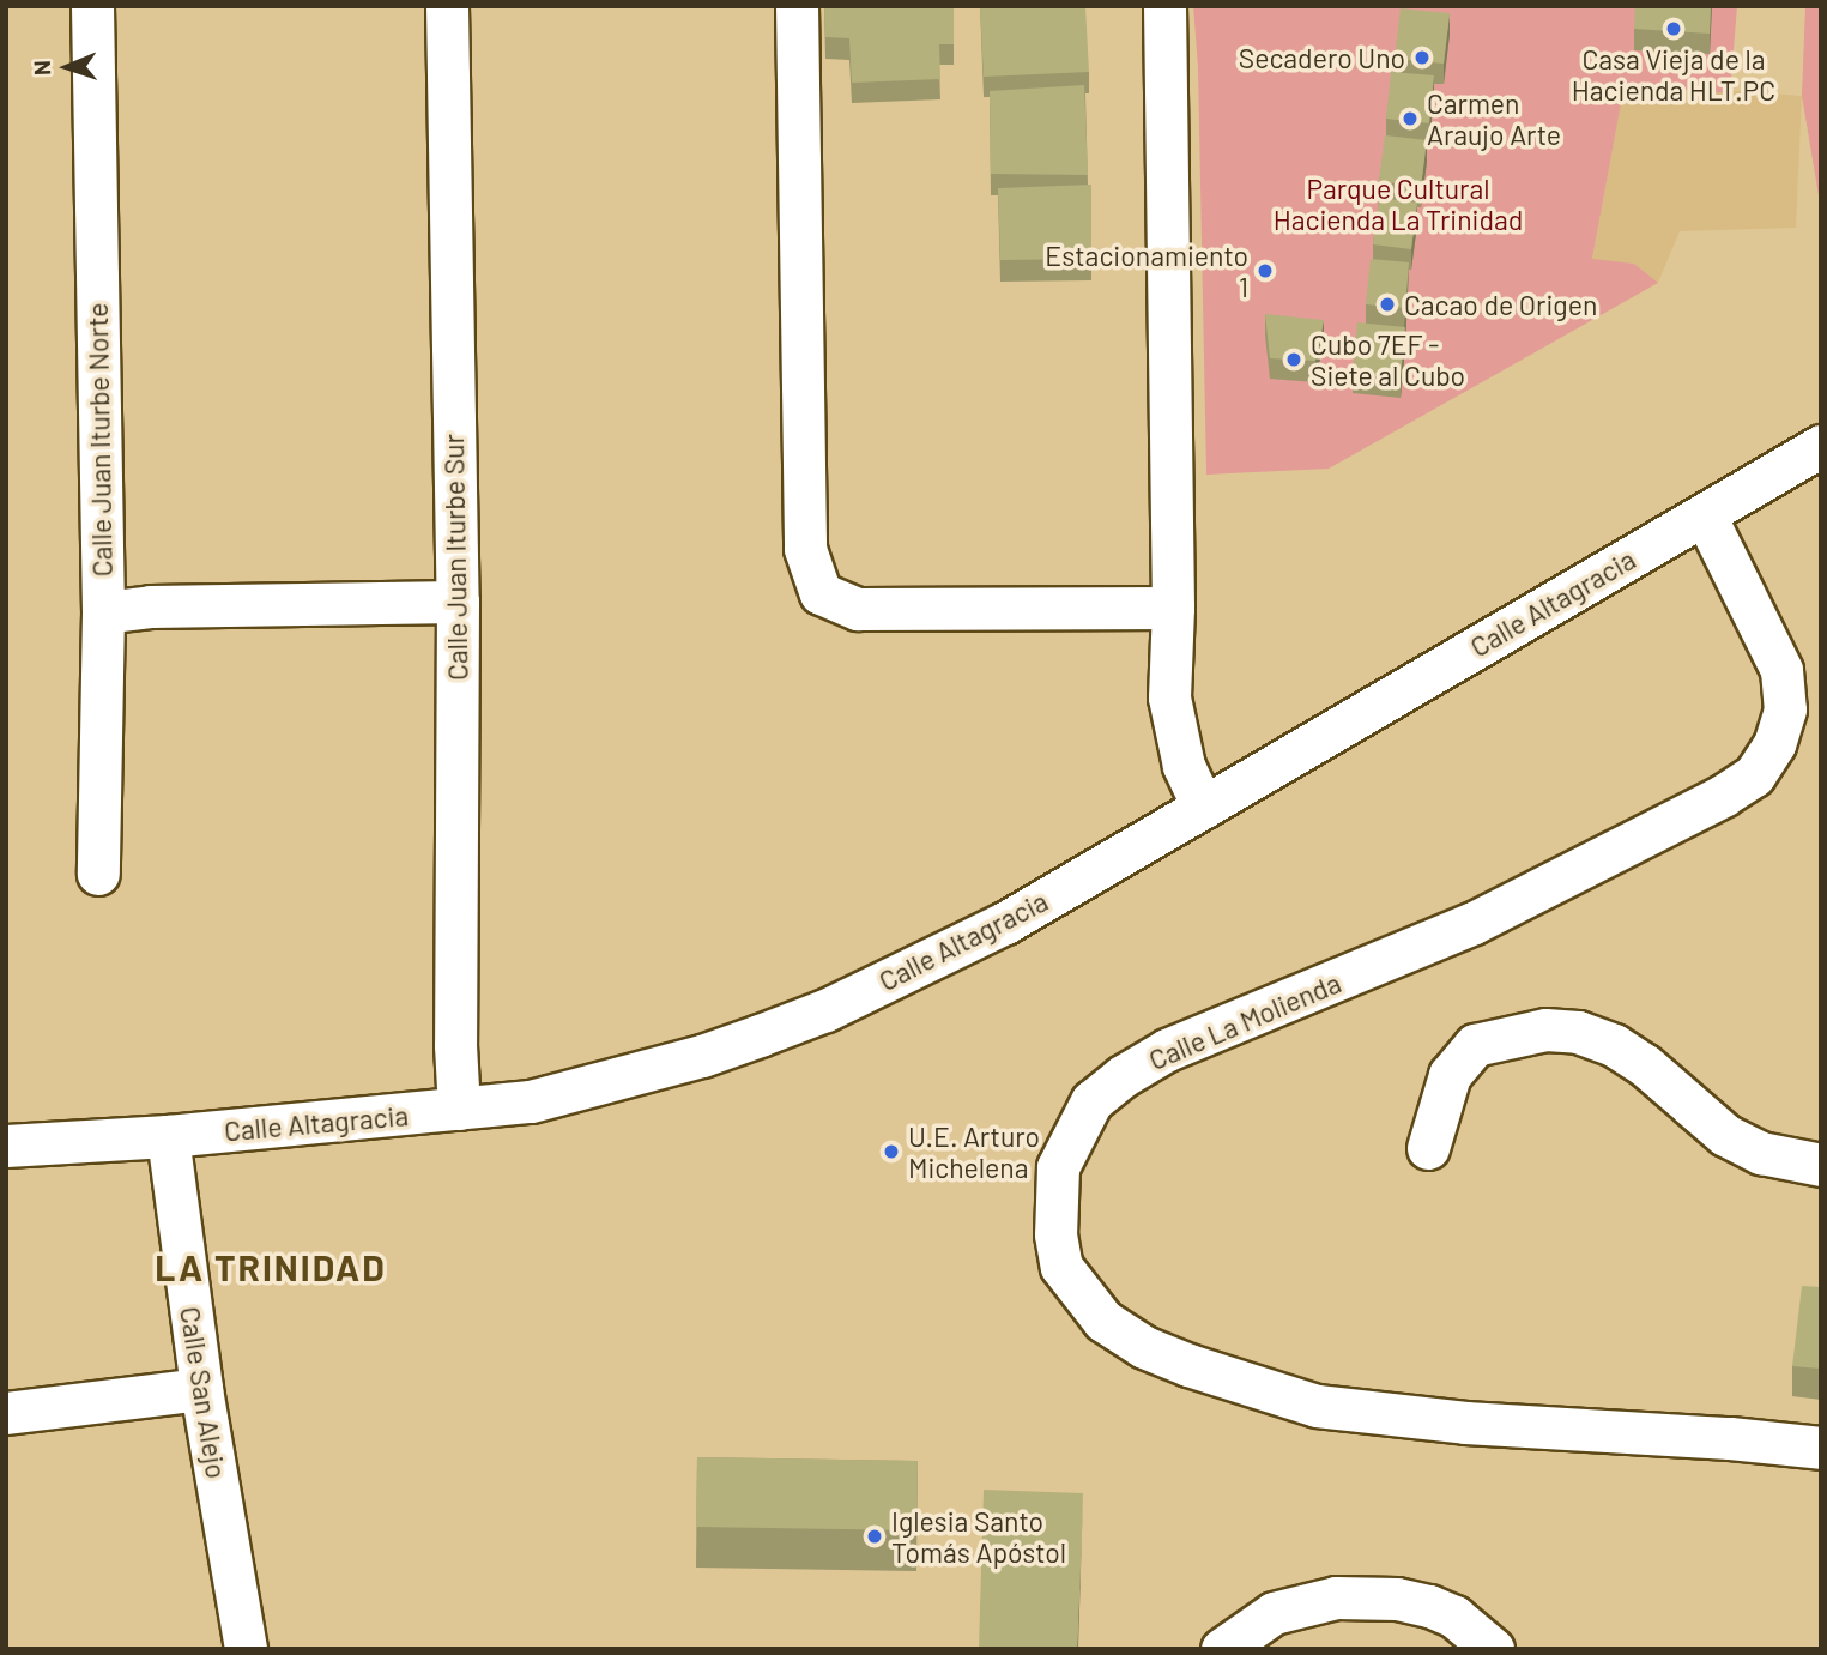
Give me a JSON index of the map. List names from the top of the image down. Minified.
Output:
{"streets":{"street":["Calle Juan Iturbe Norte","Calle Juan Iturbe Sur","Calle Altagracia","Calle La Molienda","Calle San Alejo"]},"crossings":[["Calle Juan Iturbe Sur","Calle Altagracia"],["Calle Altagracia","Calle La Molienda"],["Calle Altagracia","Calle San Alejo"]],"districts":["LA TRINIDAD"],"parks":["Parque Cultural Hacienda La Trinidad"],"places":["Casa Vieja de la Hacienda HLT.PC","Secadero Uno","Carmen Araujo Arte","Estacionamiento 1","Cacao de Origen","Cubo 7EF - Siete al Cubo","U.E. Arturo Michelena","Iglesia Santo Tomás Apóstol"],"north":"left"}
